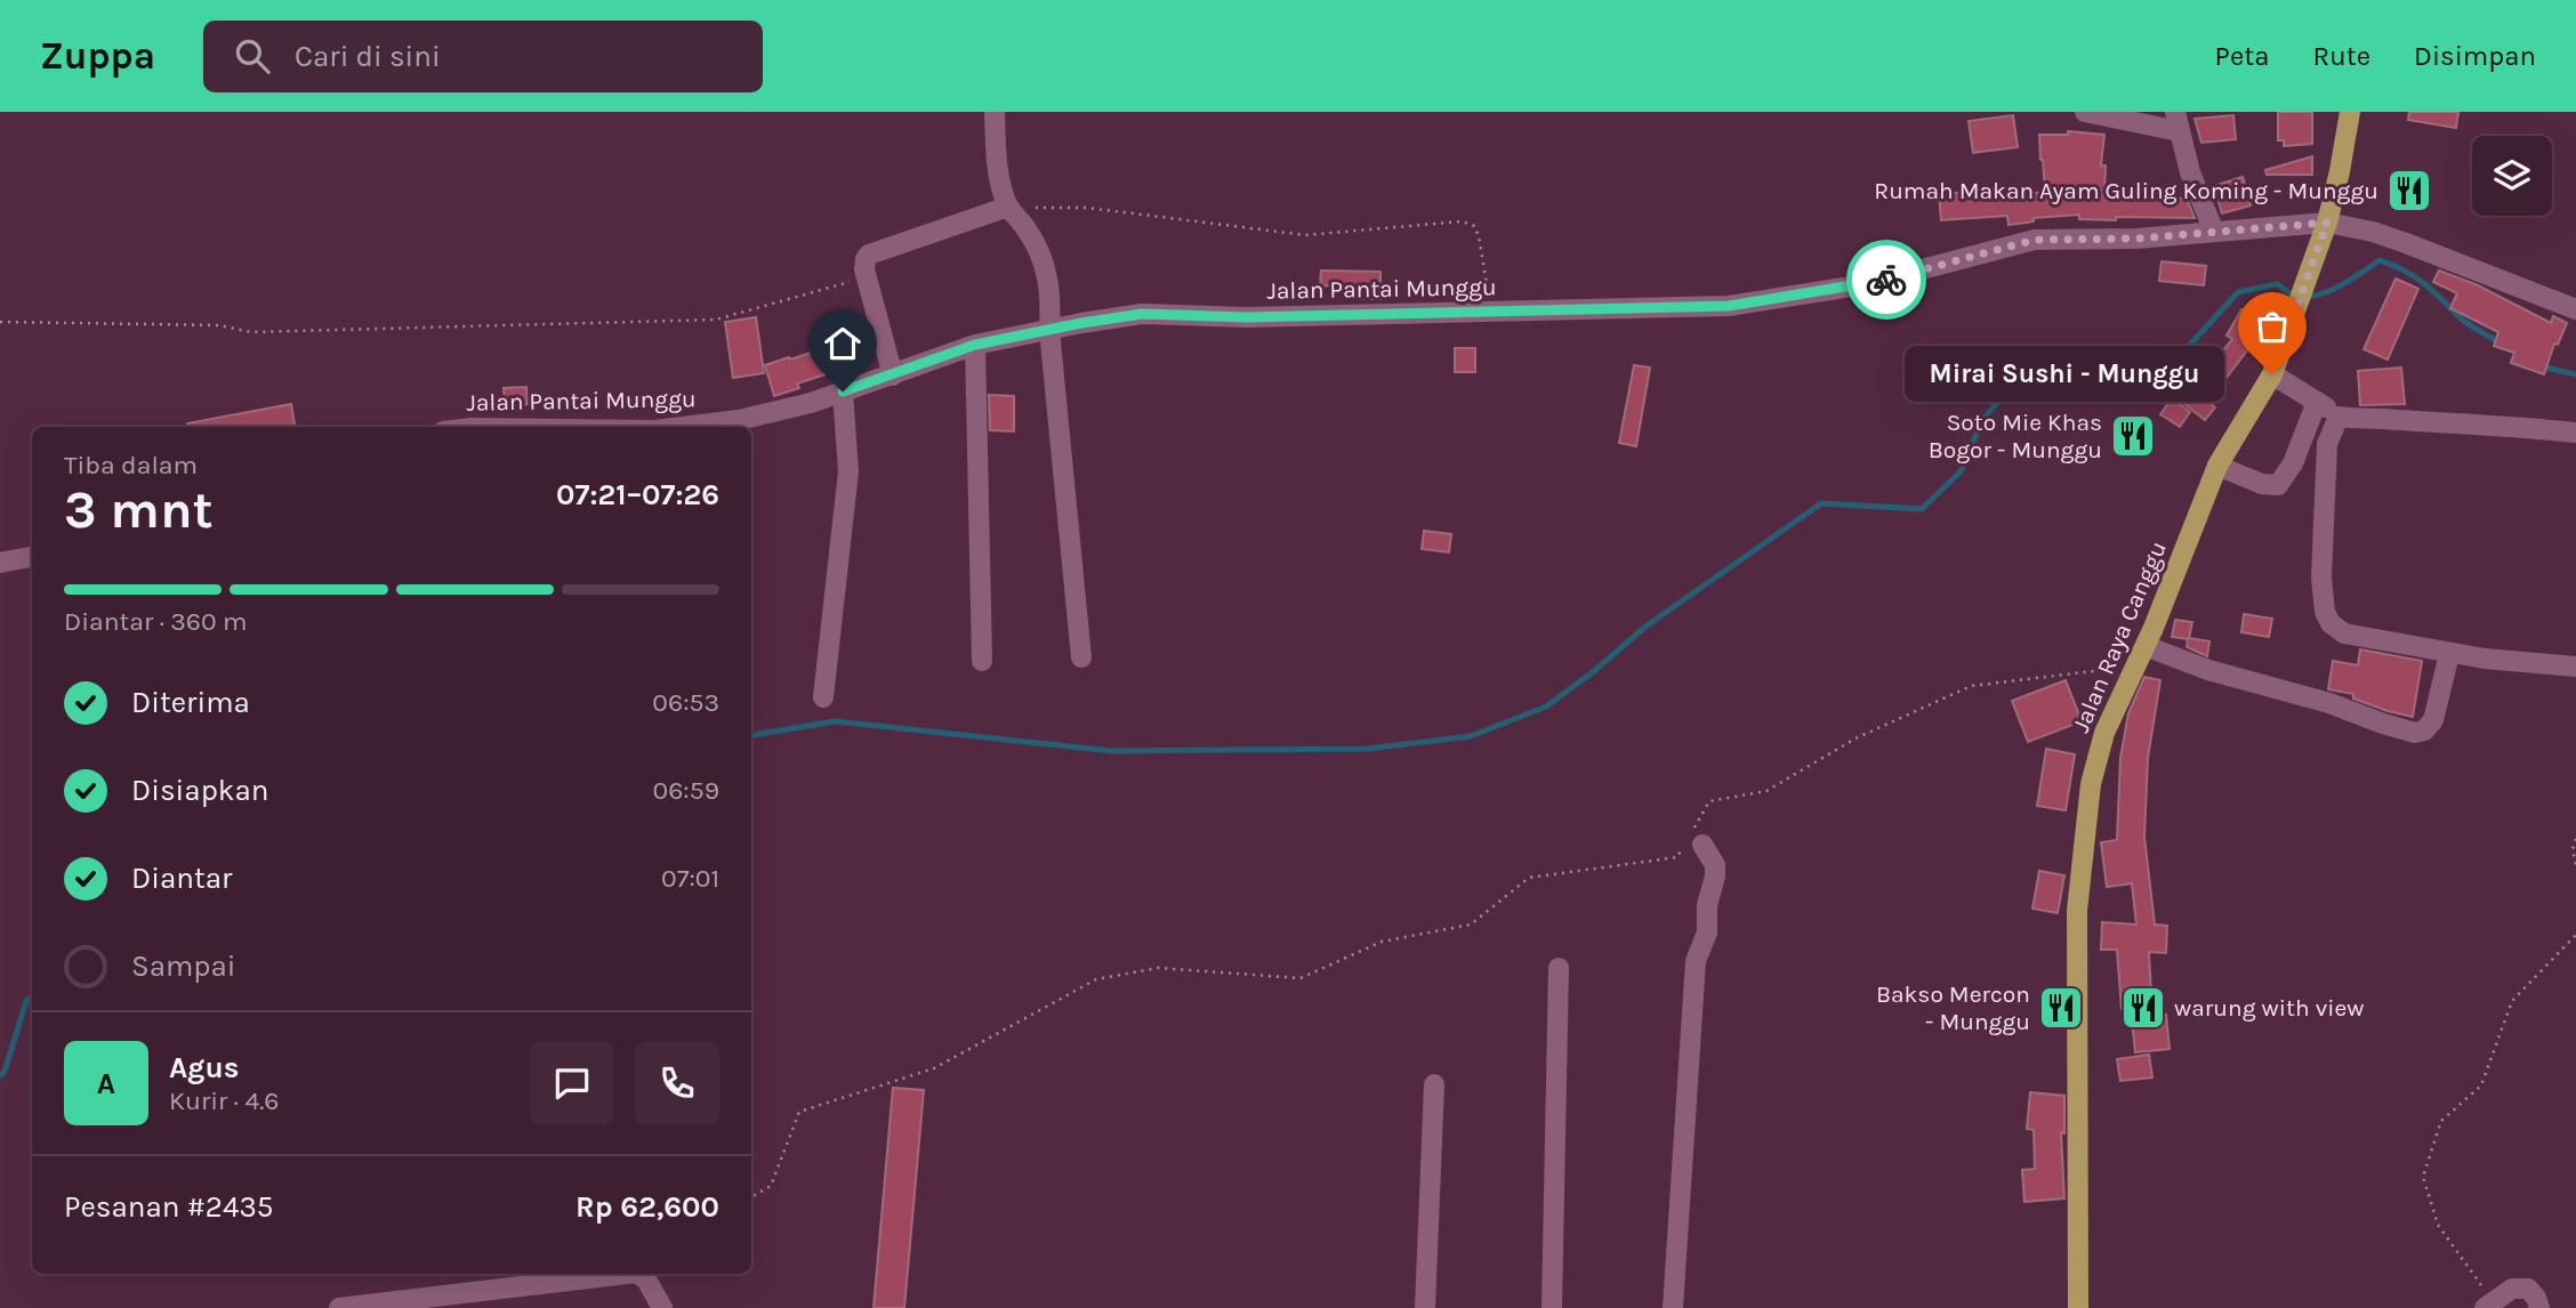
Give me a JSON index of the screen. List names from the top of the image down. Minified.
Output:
{"streets":{"main road":["Jalan Raya Canggu"],"street":["Jalan Pantai Munggu"]},"crossings":[["Jalan Pantai Munggu","Jalan Raya Canggu"]],"places":{"restaurant":["Rumah Makan Ayam Guling Koming - Munggu","Soto Mie Khas Bogor - Munggu","Bakso Mercon - Munggu","warung with view"],"other":["Mirai Sushi - Munggu"]},"page":{"header":"Zuppa","search":"Cari di sini","nav":["Peta","Rute","Disimpan"],"bubble":"Mirai Sushi - Munggu","heading":["3 mnt","Tiba dalam","07:21–07:26"],"panel":["Agus","Kurir · 4.6","Pesanan #2435","Rp 62,600"],"bar":"Diantar · 360 m","list":[["Diterima","06:53"],["Disiapkan","06:59"],["Diantar","07:01"],"Sampai"],"round":"A"}}
